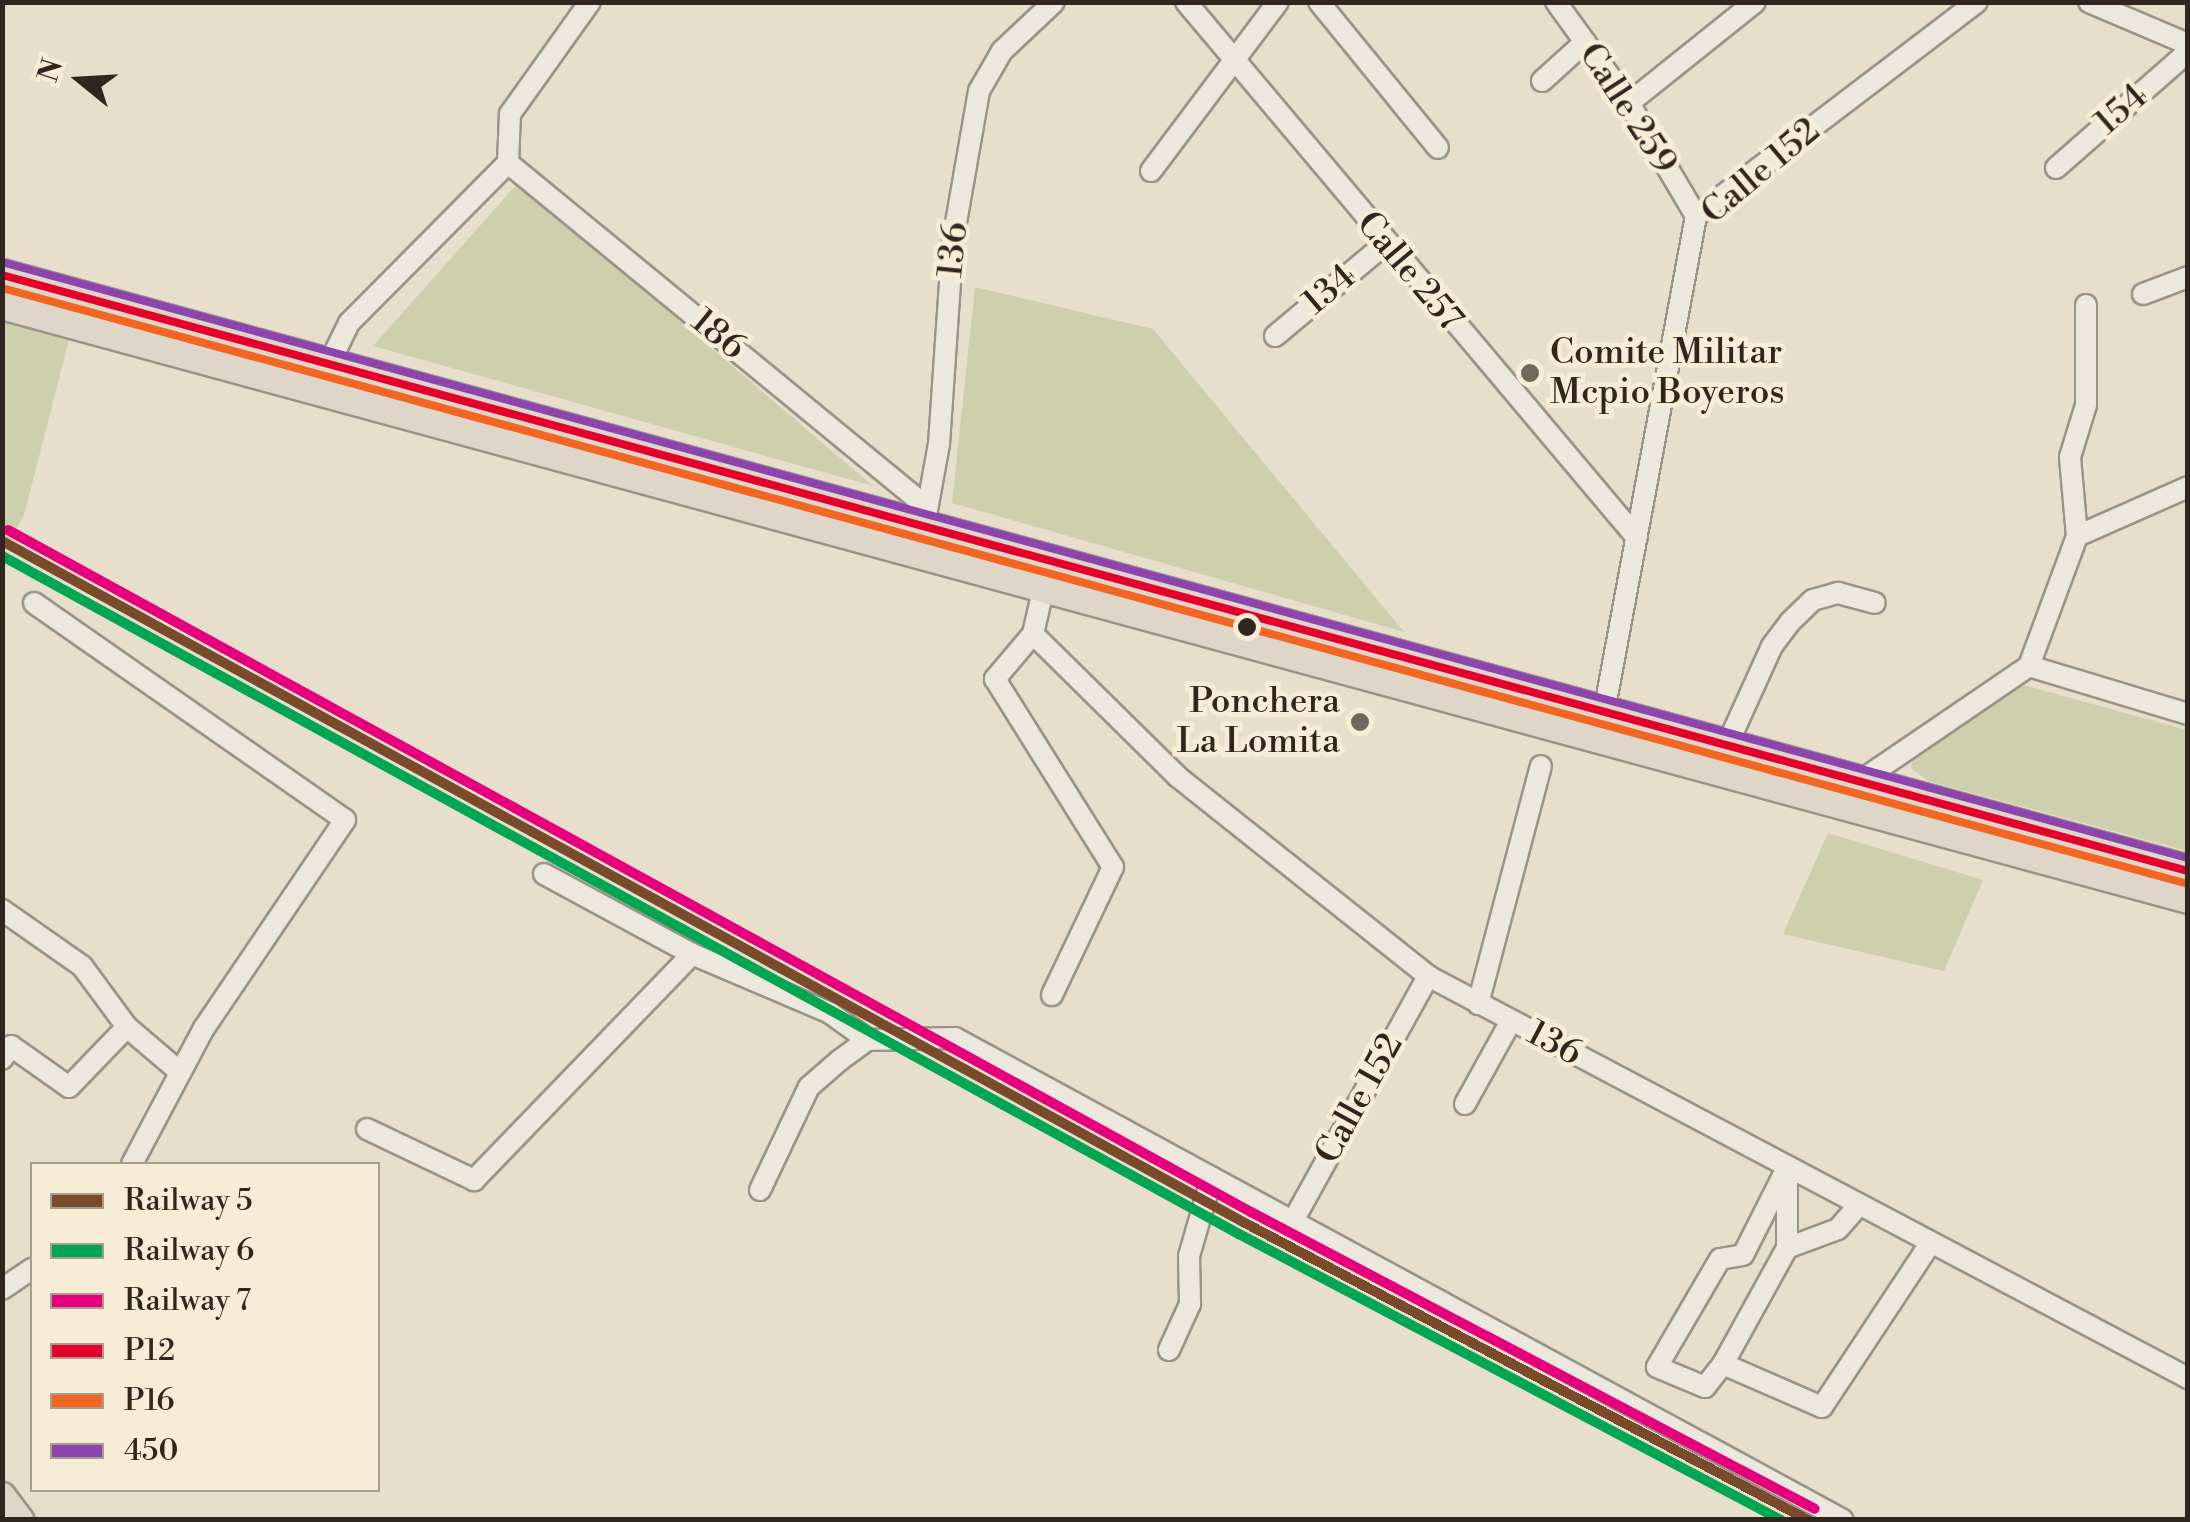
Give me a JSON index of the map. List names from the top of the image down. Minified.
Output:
{"streets":{"street":["Calle 259","154","Calle 152","136","Calle 257","134","186"]},"crossings":[["Calle 259","Calle 152"],["Calle 152","136"],["Calle 152","Calle 257"],["136","186"],["Calle 257","134"]],"places":["Comite Militar Mcpio Boyeros","Ponchera La Lomita"],"lines":["transit line 450","transit line P12","transit line P16","rail line 7","rail line 5","rail line 6"],"legend":["Railway 5","Railway 6","Railway 7","P12","P16","450"],"north":"left"}
